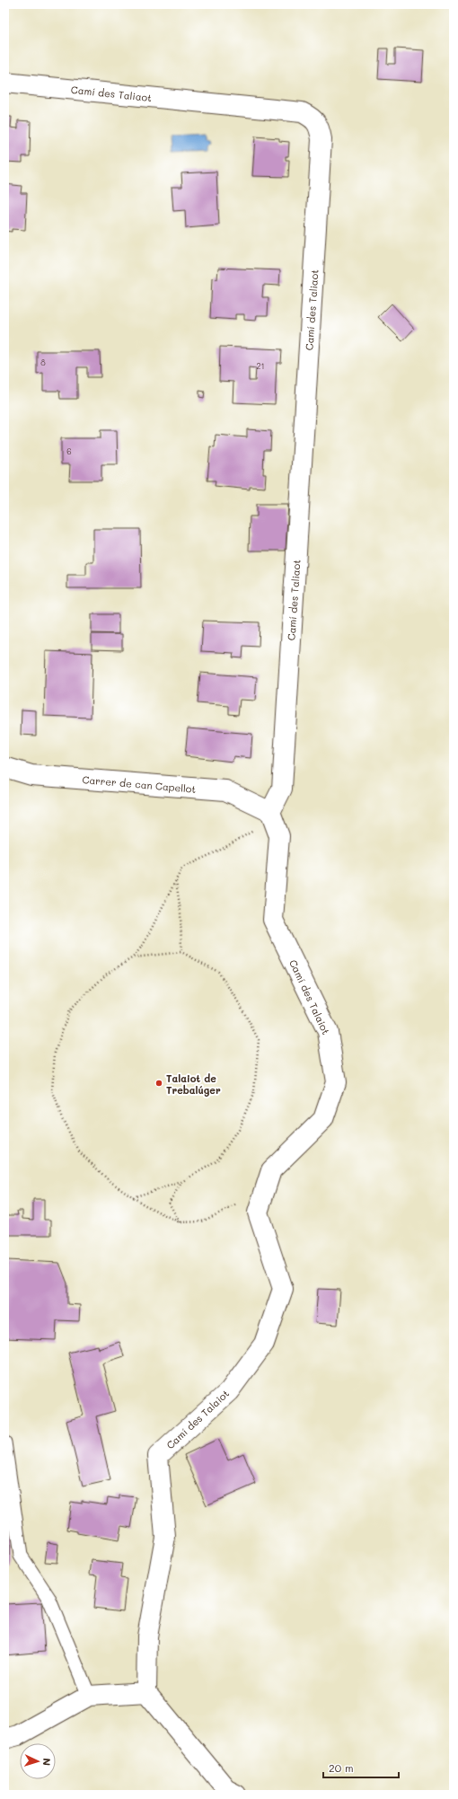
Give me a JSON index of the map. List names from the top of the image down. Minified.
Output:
{"streets":{"street":["Camí des Taliaot","Carrer de can Capellot","Camí des Talaiot"]},"crossings":[["Camí des Taliaot","Carrer de can Capellot"],["Camí des Taliaot","Camí des Talaiot"],["Carrer de can Capellot","Camí des Talaiot"]],"places":["Talaiot de Trebalúger"],"house_numbers":["8","21","6"],"scale_bar":"20 m","north":"right"}
